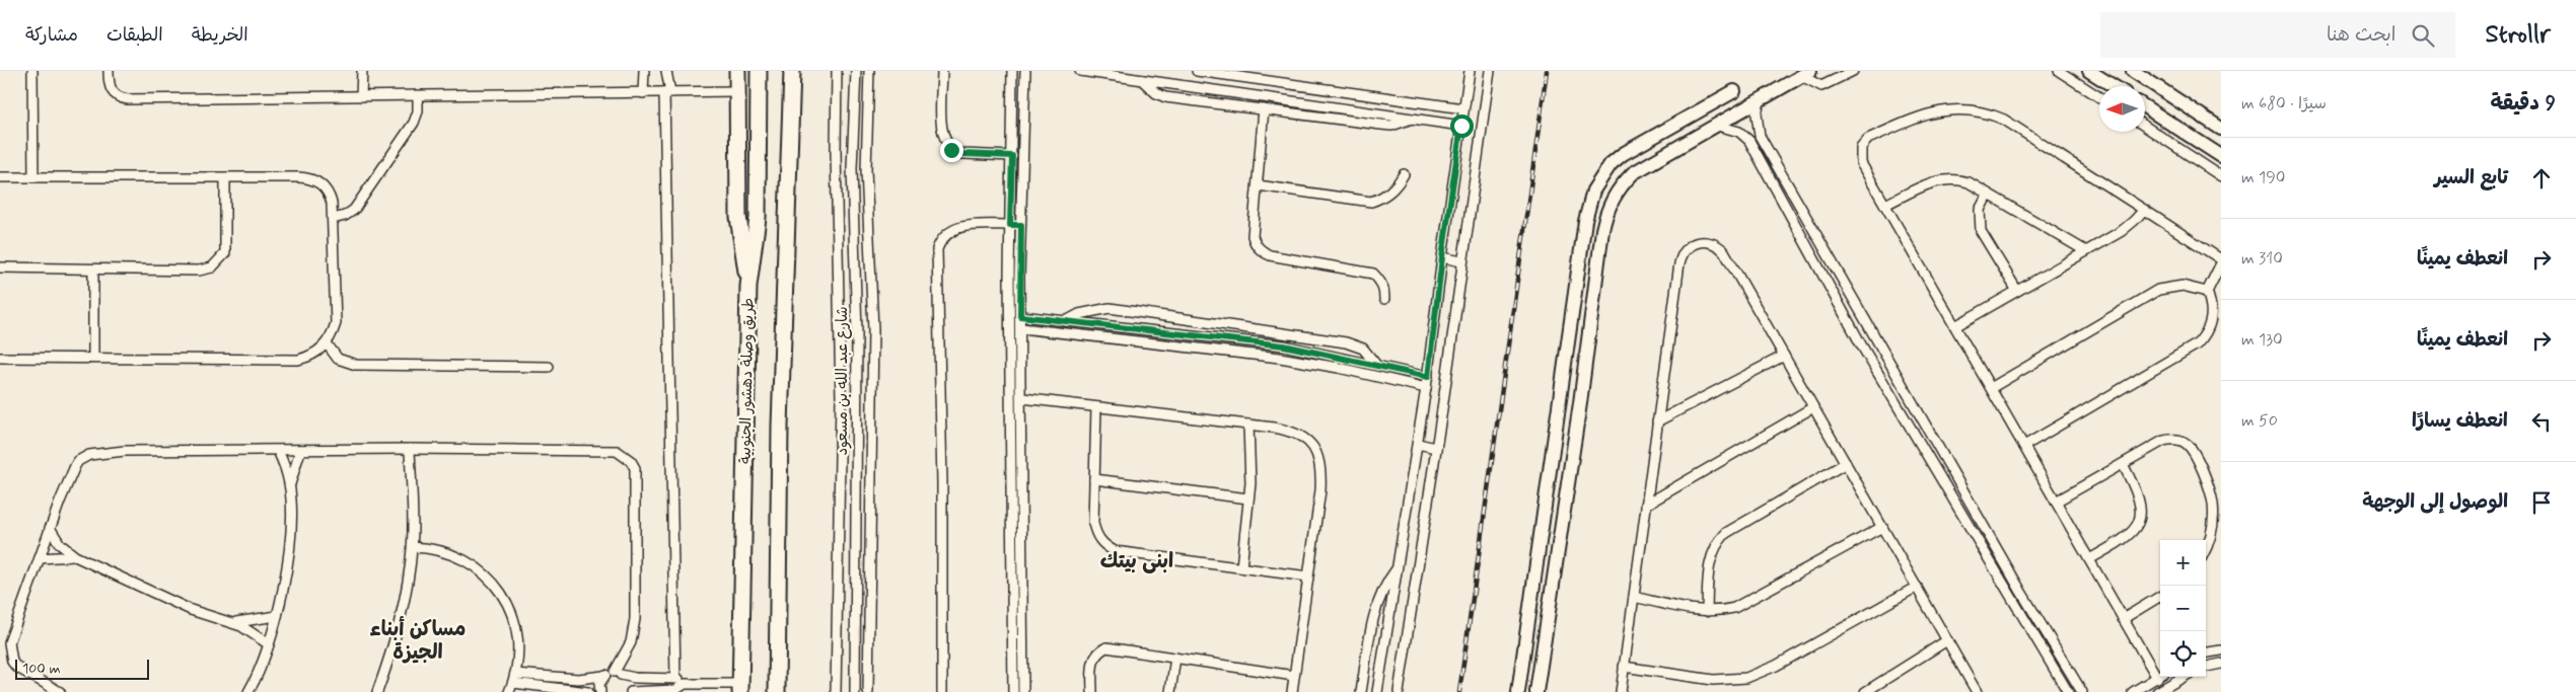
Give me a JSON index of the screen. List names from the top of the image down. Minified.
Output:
{"streets":{"highway":["طريق وصلة دهشور الجنوبية"],"street":["شارع عبد الله بن مسعود"]},"districts":["ابنى بيتك","مساكن أبناء الجيزة"],"scale_bar":"100 m","north":"left","page":{"header":"Strollr","search":"ابحث هنا","nav":["الخريطة","الطبقات","مشاركة"],"heading":["9 دقيقة","سيرًا · 680 m"],"list":[["تابع السير","190 m"],["انعطف يمينًا","310 m"],["انعطف يمينًا","130 m"],["انعطف يسارًا","50 m"],"الوصول إلى الوجهة"],"map_buttons":["+","−"],"scale":"100 m"}}
